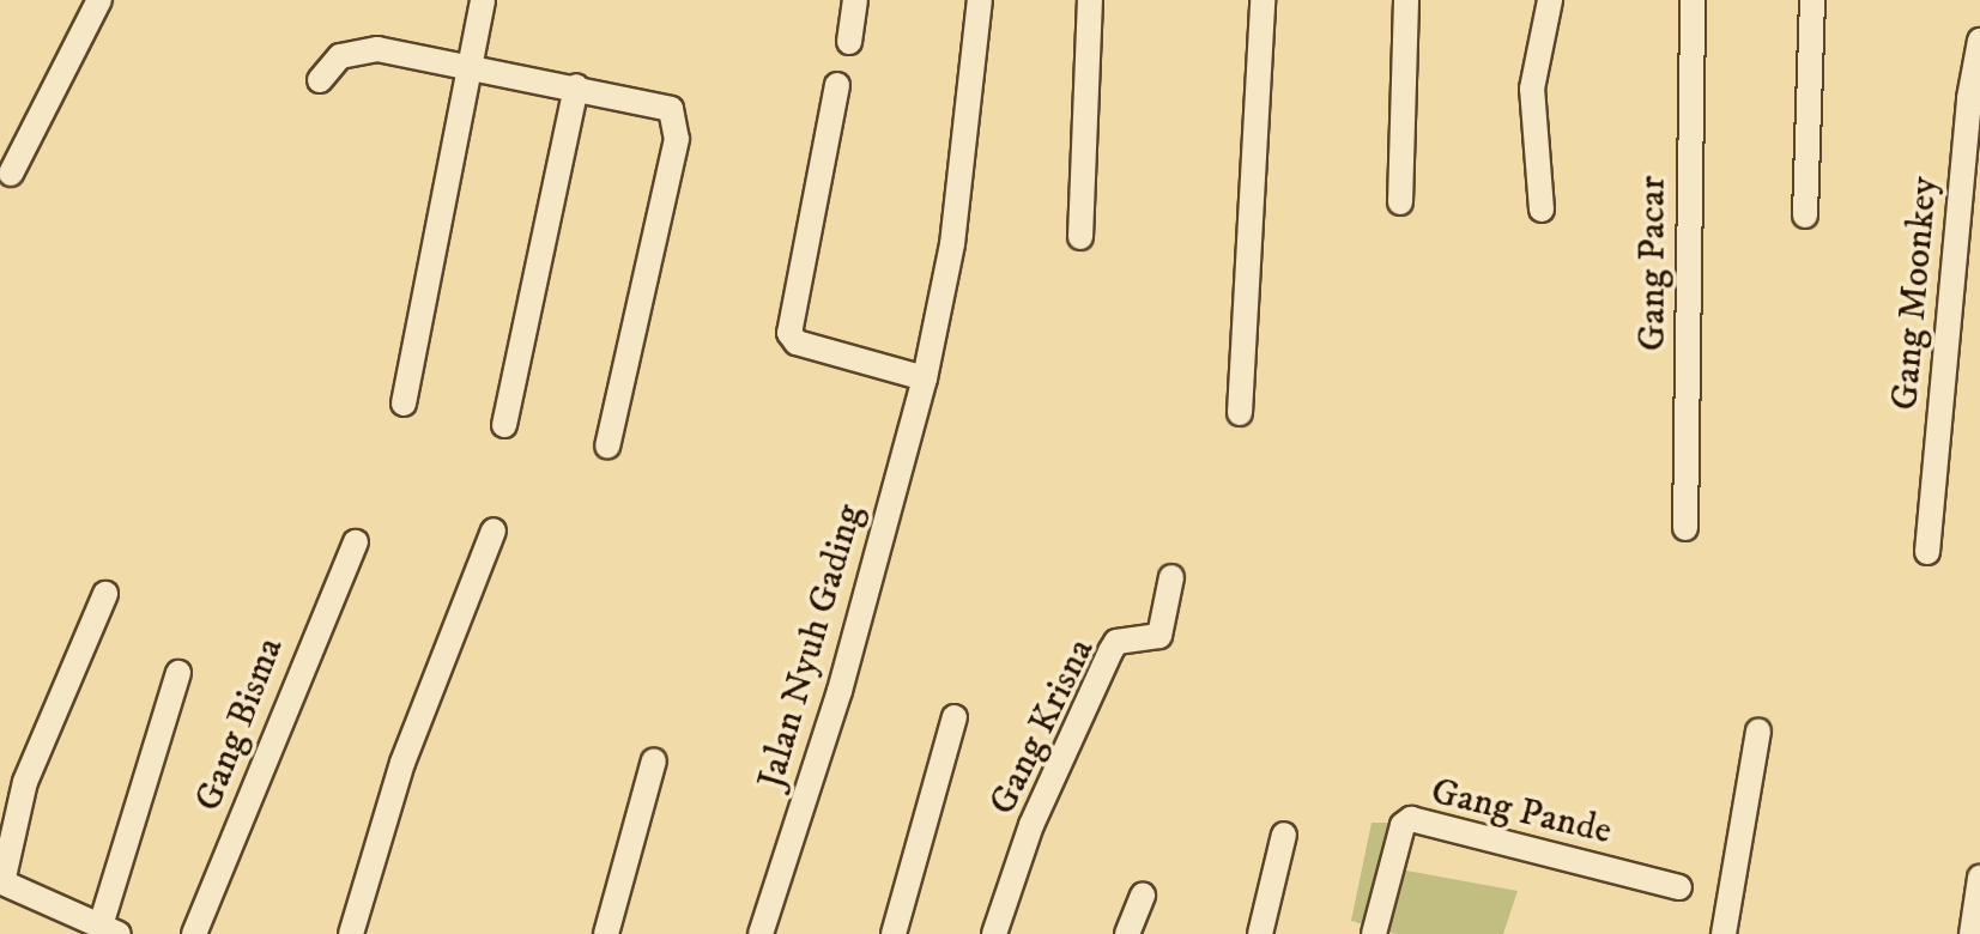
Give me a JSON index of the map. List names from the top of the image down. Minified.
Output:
{"streets":{"street":["Gang Pacar","Gang Moonkey","Jalan Nyuh Gading","Gang Bisma","Gang Krisna","Gang Pande"]}}
